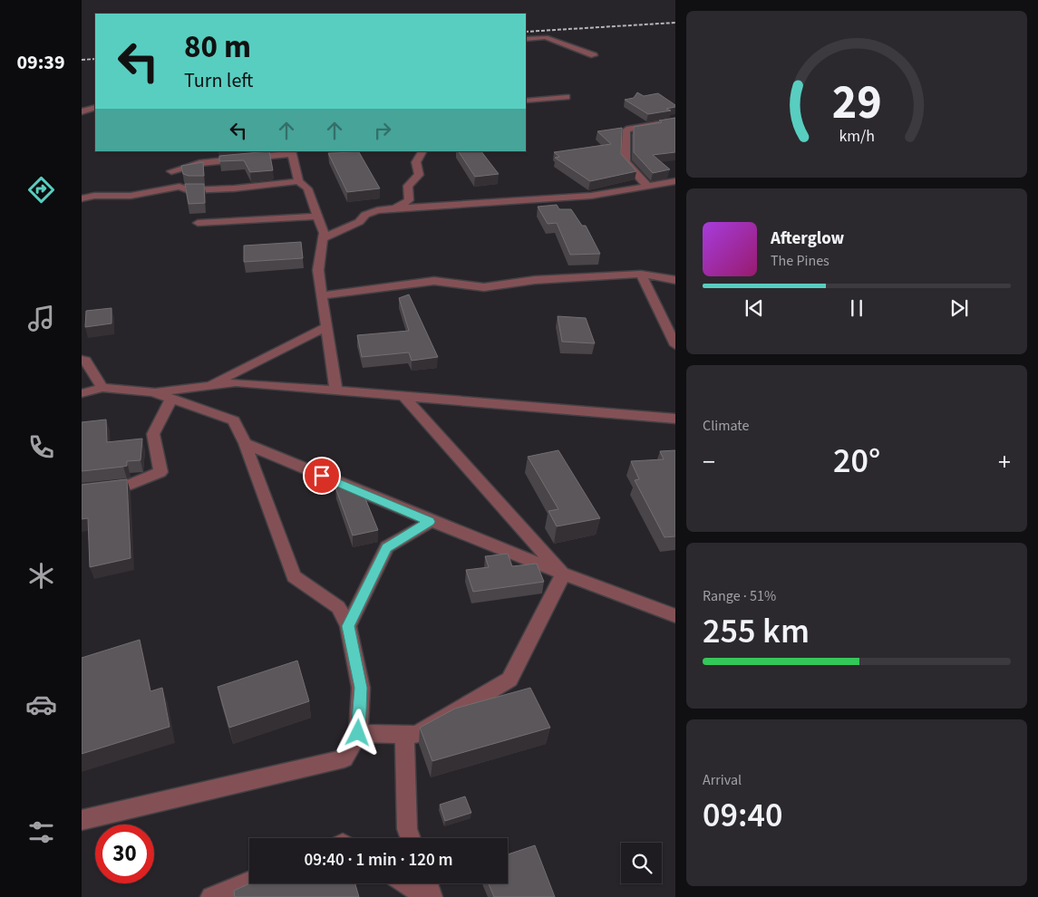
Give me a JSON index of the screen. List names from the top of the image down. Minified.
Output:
{"page":{"tabs":"09:39","turn":["80 m","Turn left"],"song":["Afterglow","The Pines"],"tile":["Climate",["Range · 51%","255 km"],["Arrival","09:40"]],"heat":["−","20°","+"],"limit":"30","trip":"09:40 · 1 min · 120 m","gauge":["29","km/h"]}}
